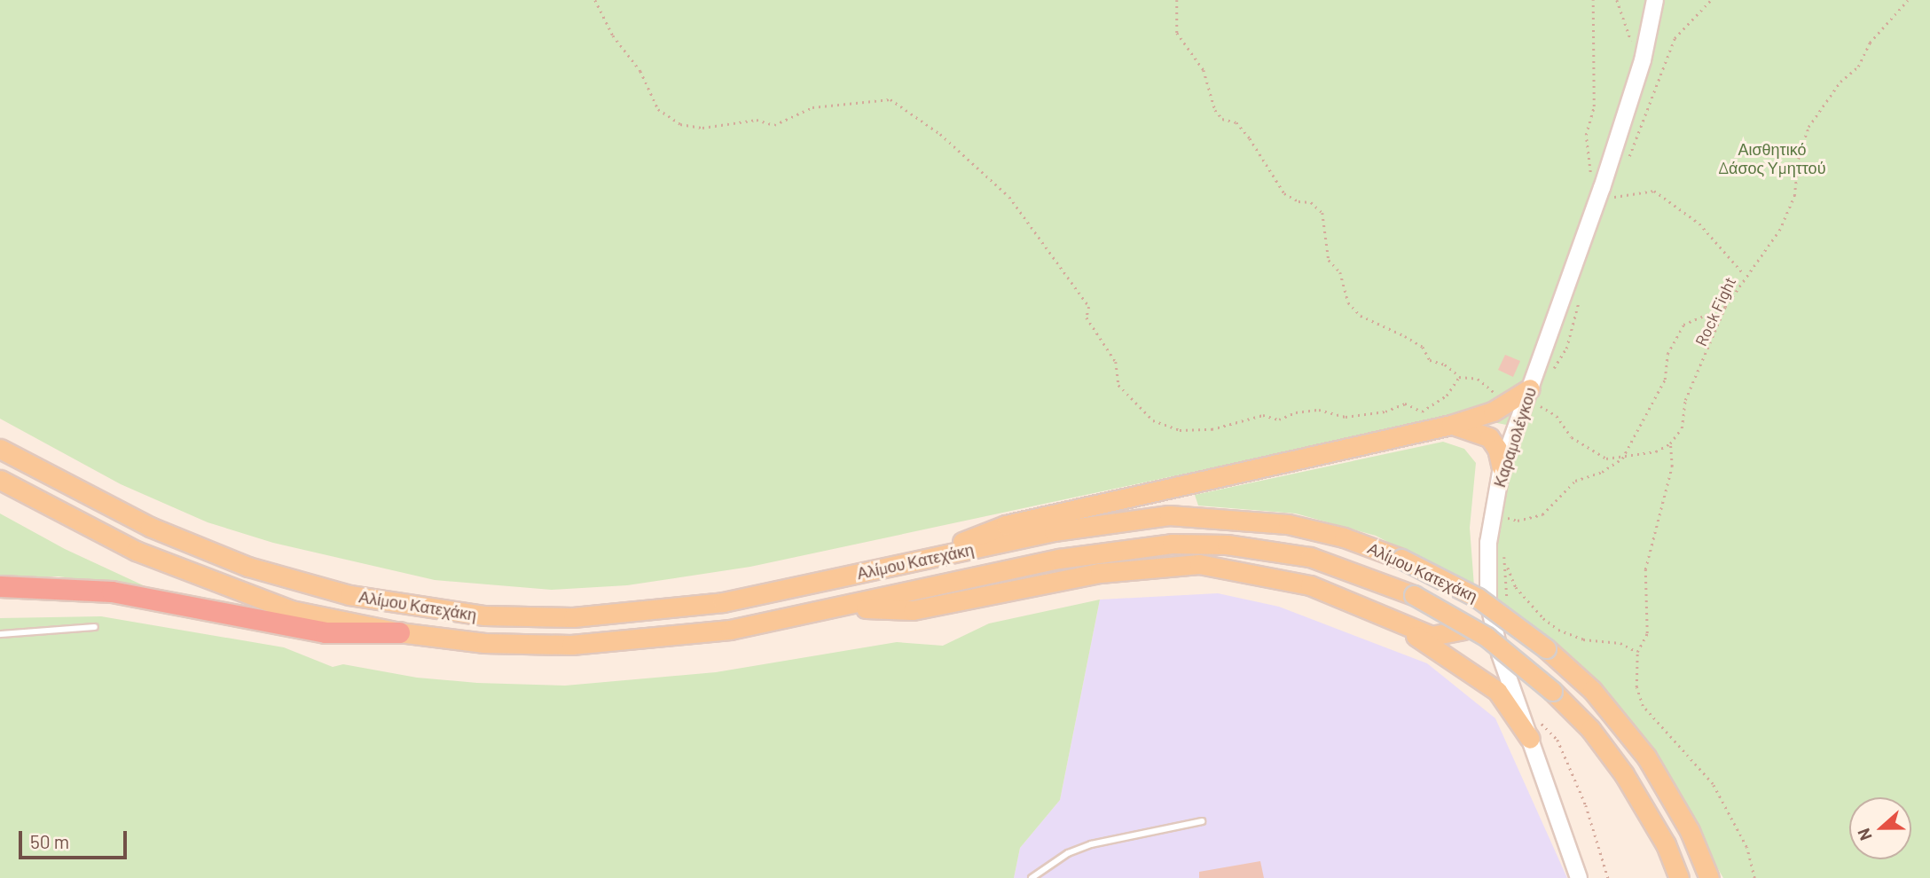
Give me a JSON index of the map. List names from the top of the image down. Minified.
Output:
{"streets":{"main road":["Καραμολέγκου","Αλίμου Κατεχάκη"],"path":["Rock Fight"]},"parks":["Αισθητικό Δάσος Υμηττού"],"scale_bar":"50 m","north":"left"}
